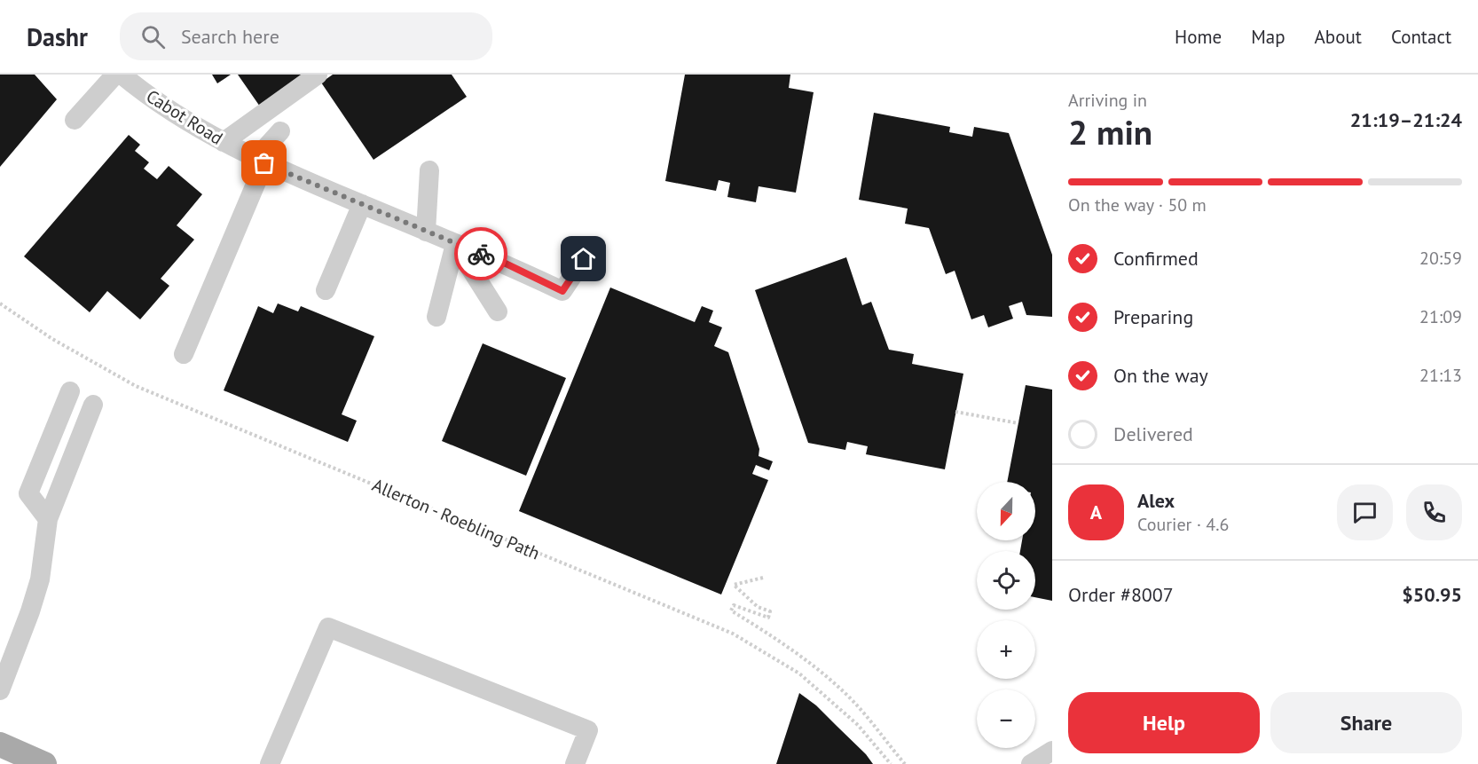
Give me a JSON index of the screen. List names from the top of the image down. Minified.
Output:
{"streets":{"street":["Cabot Road"],"path":["Allerton - Roebling Path"]},"north":"bottom","page":{"header":"Dashr","search":"Search here","nav":["Home","Map","About","Contact"],"heading":["2 min","Arriving in","21:19–21:24"],"panel":["Alex","Courier · 4.6","Order #8007","$50.95"],"bar":"On the way · 50 m","list":[["Confirmed","20:59"],["Preparing","21:09"],["On the way","21:13"],"Delivered"],"map_buttons":["+","−"],"round":"A","buttons":["Help","Share"]}}
